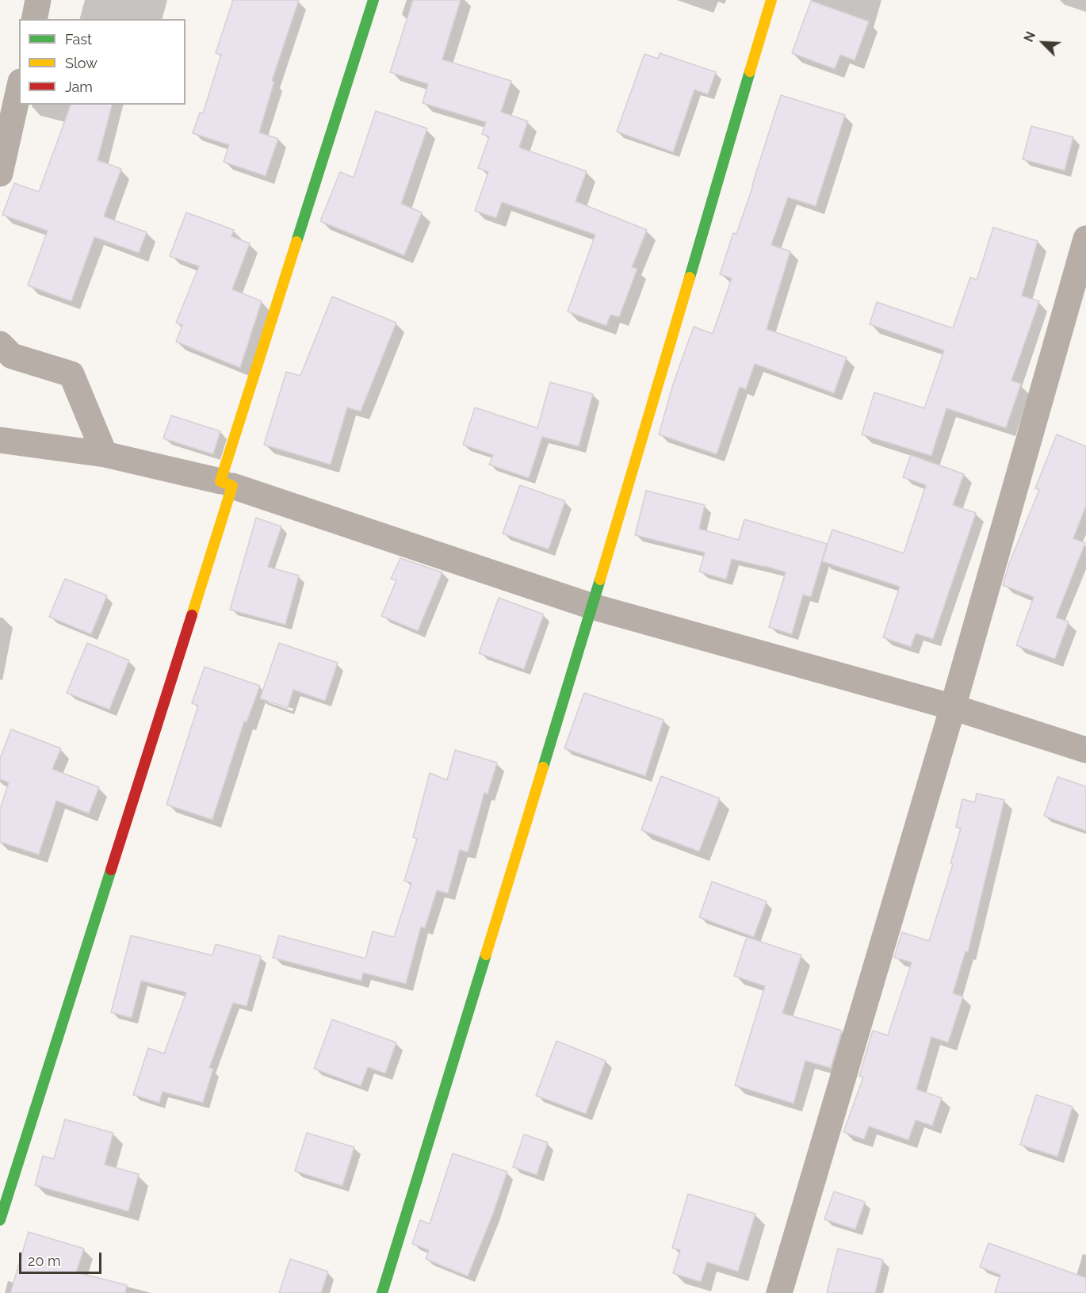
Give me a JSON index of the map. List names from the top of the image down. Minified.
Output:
{"legend":["Fast","Slow","Jam"],"scale_bar":"20 m","north":"top left"}
